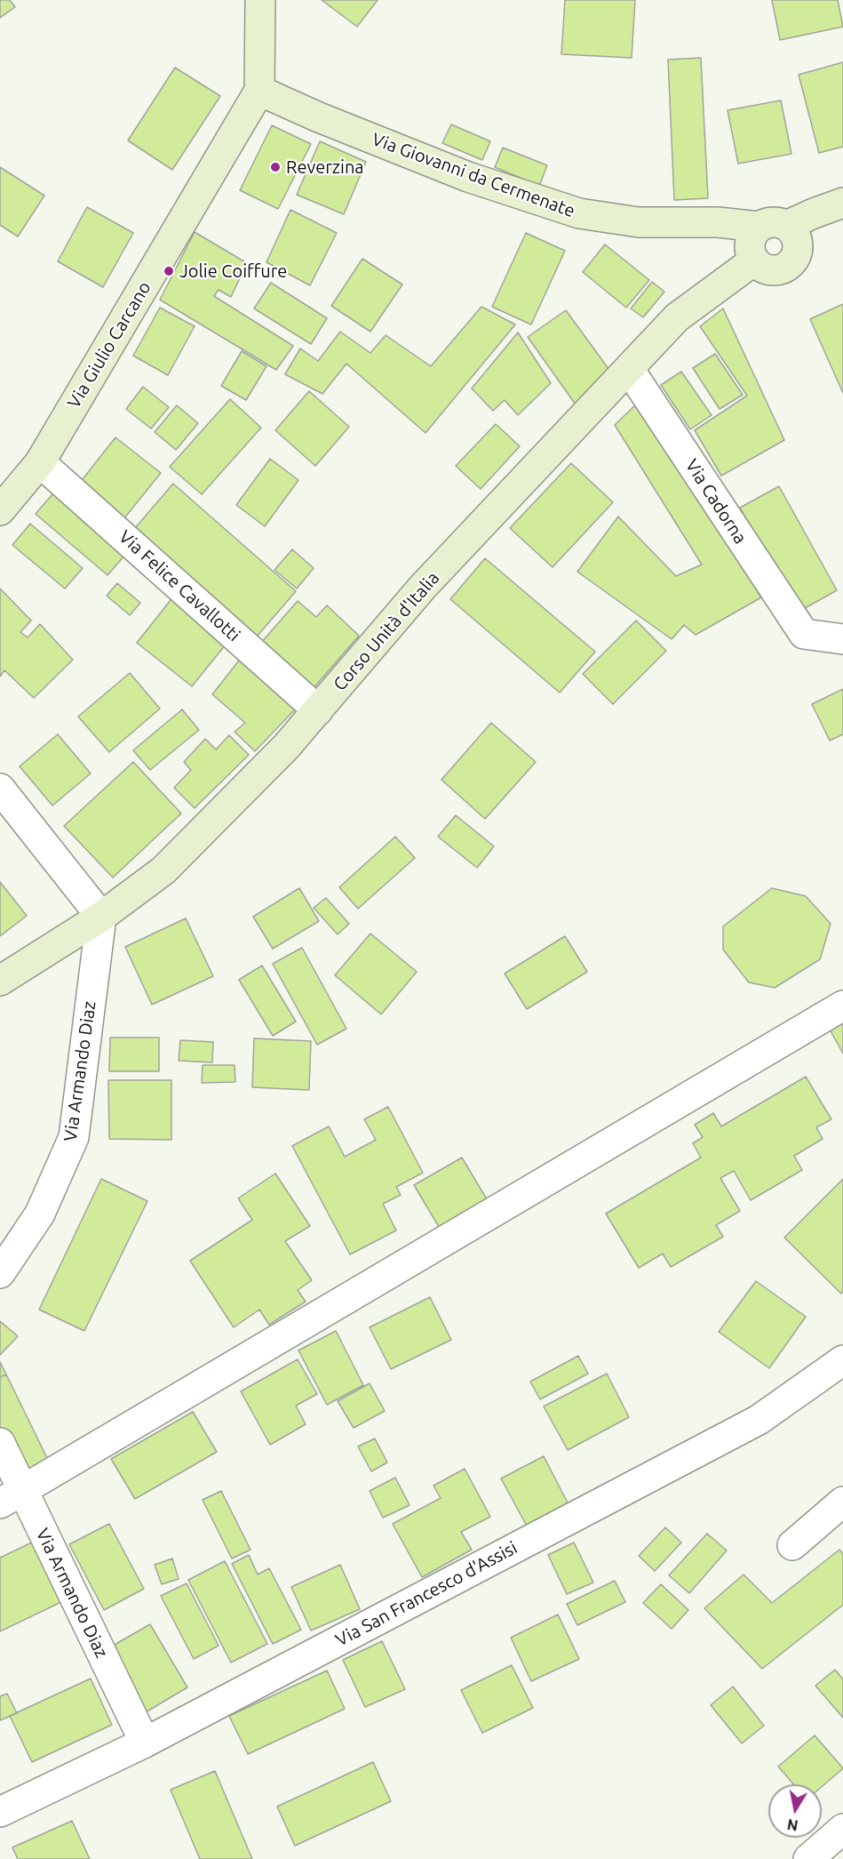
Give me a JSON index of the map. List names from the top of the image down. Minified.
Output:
{"streets":{"main road":["Via Giovanni da Cermenate","Via Giulio Carcano","Corso Unità d'Italia"],"street":["Via Cadorna","Via Felice Cavallotti","Via Armando Diaz","Via San Francesco d'Assisi"]},"crossings":[["Via Giovanni da Cermenate","Via Giulio Carcano"],["Via Giovanni da Cermenate","Corso Unità d'Italia"],["Via Giulio Carcano","Via Felice Cavallotti"],["Via Cadorna","Corso Unità d'Italia"],["Via Felice Cavallotti","Corso Unità d'Italia"],["Corso Unità d'Italia","Via Armando Diaz"],["Via Armando Diaz","Via San Francesco d'Assisi"]],"places":["Reverzina","Jolie Coiffure"],"north":"bottom"}
